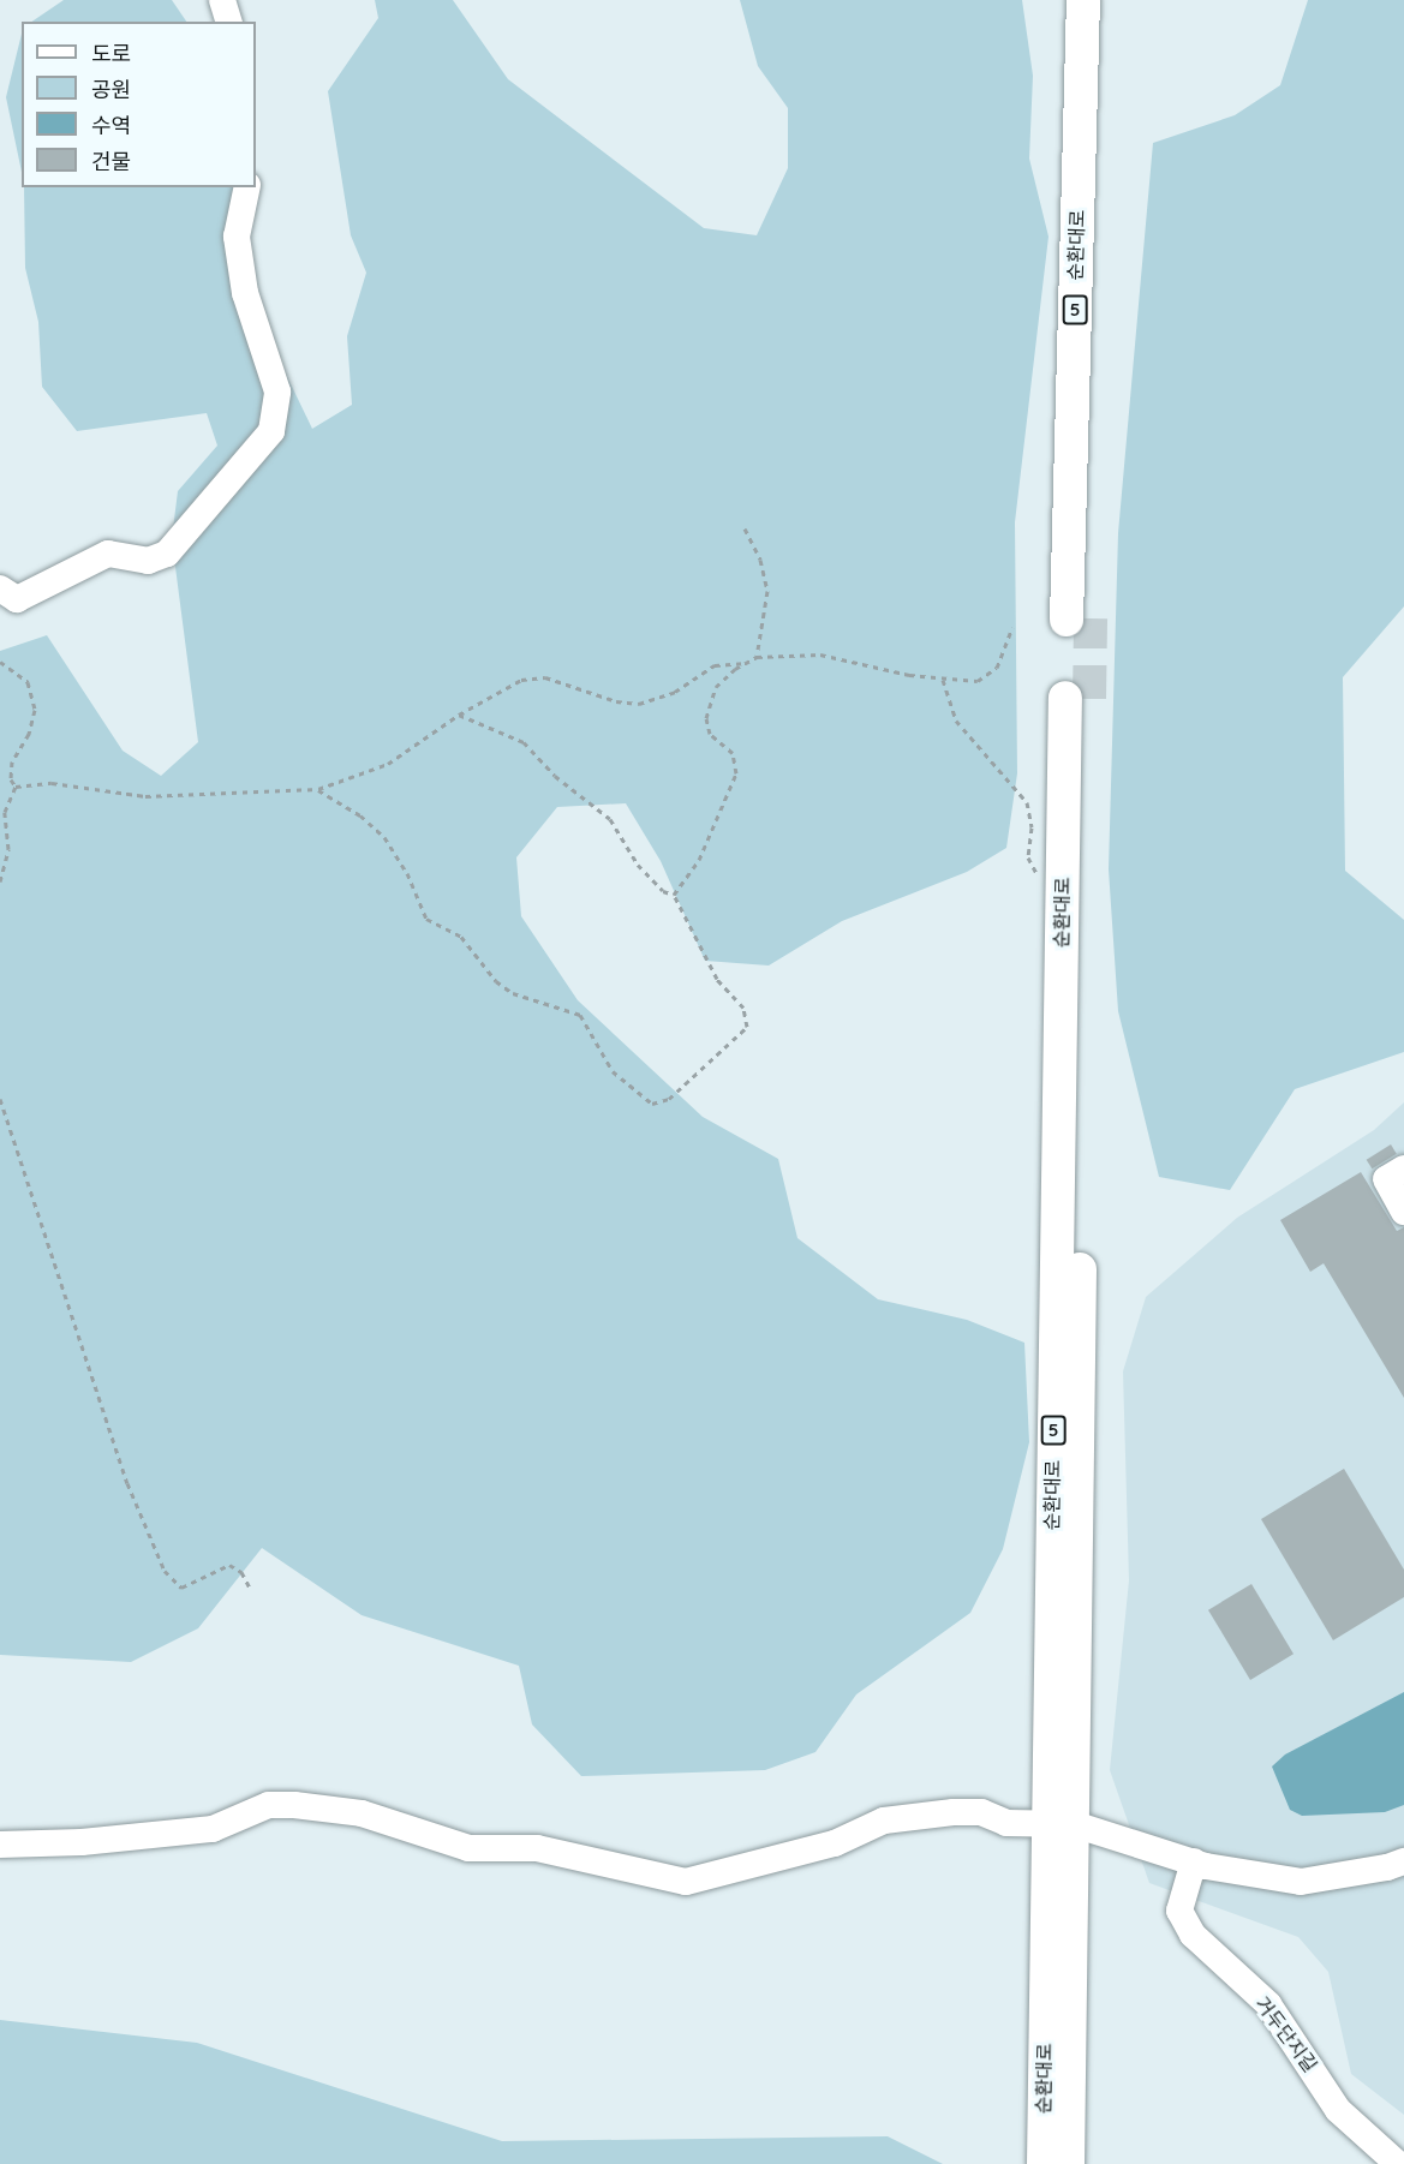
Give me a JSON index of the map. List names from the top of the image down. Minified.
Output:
{"streets":{"main road":["순환대로","5"],"street":["거두단지길"]},"legend":["도로","공원","수역","건물"]}
